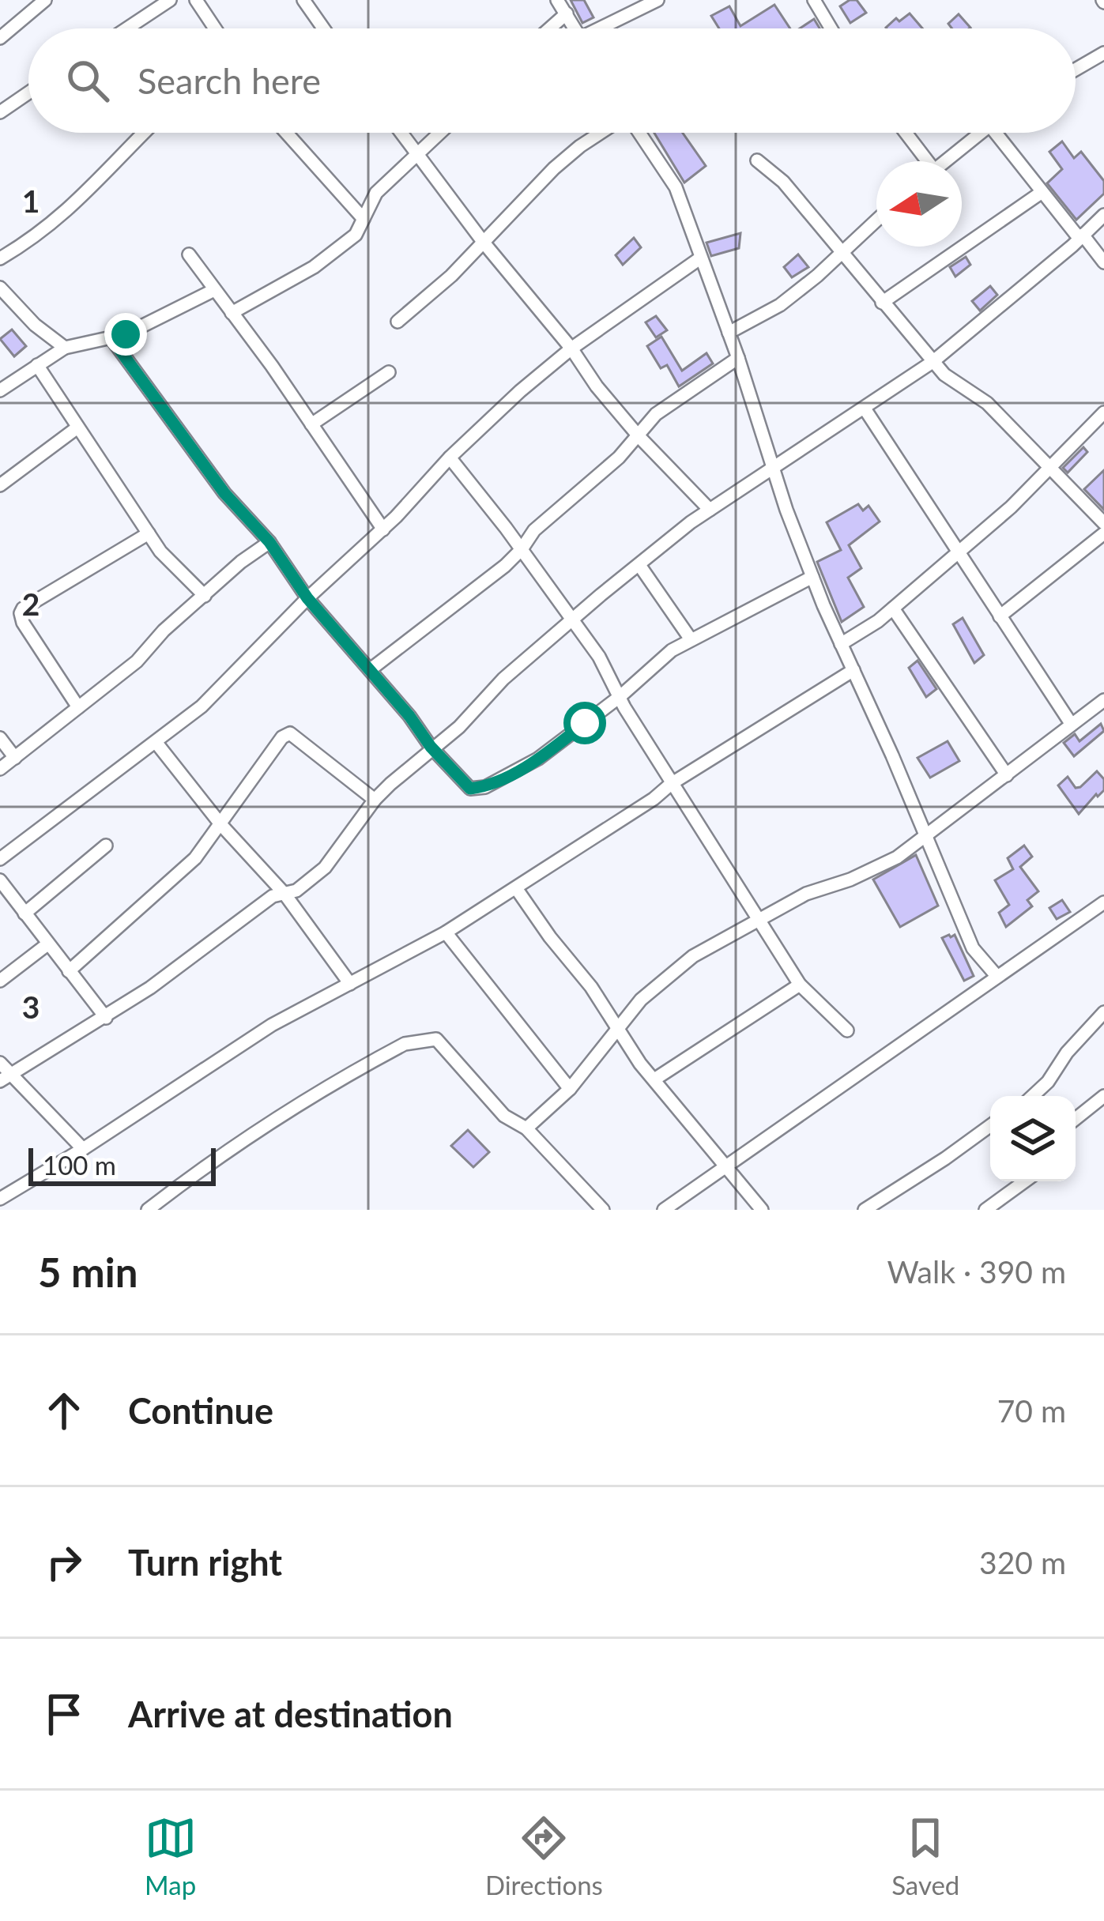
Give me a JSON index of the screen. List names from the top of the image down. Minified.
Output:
{"scale_bar":"100 m","north":"left","page":{"search":"Search here","scale":"100 m","heading":["5 min","Walk · 390 m"],"list":[["Continue","70 m"],["Turn right","320 m"],"Arrive at destination"],"nav":["Map","Directions","Saved"]},"grid":{"rows":["1","2","3"]}}
